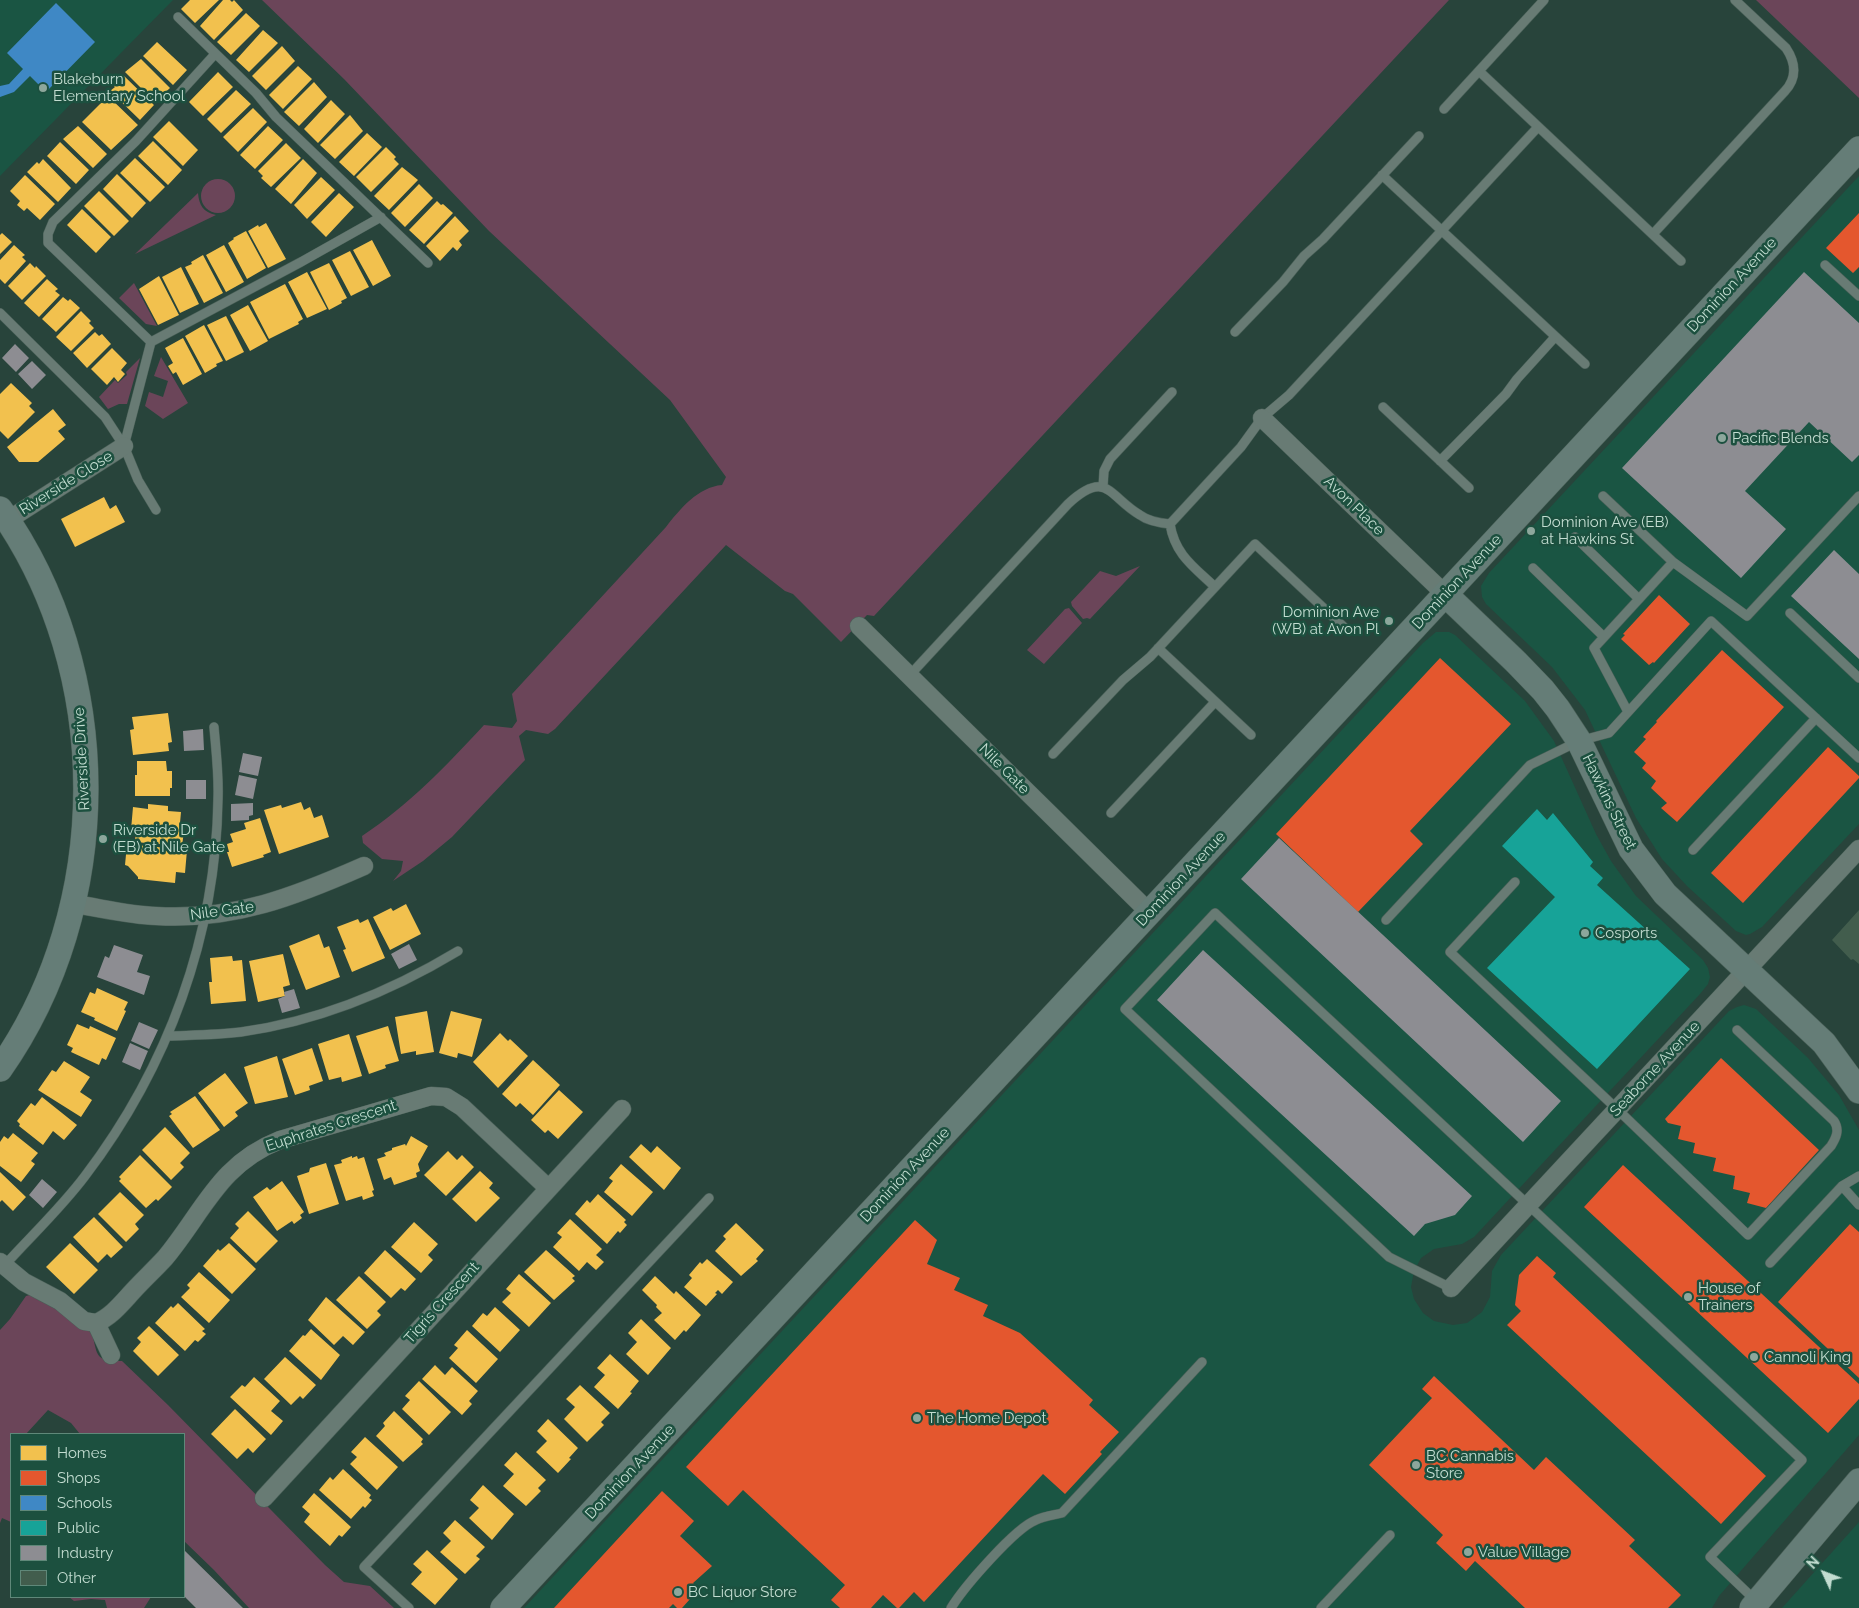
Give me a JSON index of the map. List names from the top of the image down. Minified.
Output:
{"streets":{"main road":["Dominion Avenue","Riverside Drive","Hawkins Street"],"street":["Riverside Close","Avon Place","Nile Gate","Seaborne Avenue","Euphrates Crescent","Tigris Crescent"]},"crossings":[["Dominion Avenue","Avon Place"],["Dominion Avenue","Nile Gate"],["Dominion Avenue","Hawkins Street"],["Riverside Close","Riverside Drive"],["Avon Place","Hawkins Street"],["Riverside Drive","Nile Gate"],["Hawkins Street","Seaborne Avenue"],["Euphrates Crescent","Tigris Crescent"]],"places":["Blakeburn Elementary School","Pacific Blends","Dominion Ave (EB) at Hawkins St","Dominion Ave (WB) at Avon Pl","Riverside Dr (EB) at Nile Gate","Cosports","House of Trainers","Cannoli King","The Home Depot","BC Cannabis Store","Value Village","BC Liquor Store"],"legend":["Homes","Shops","Schools","Public","Industry","Other"],"north":"top left"}
